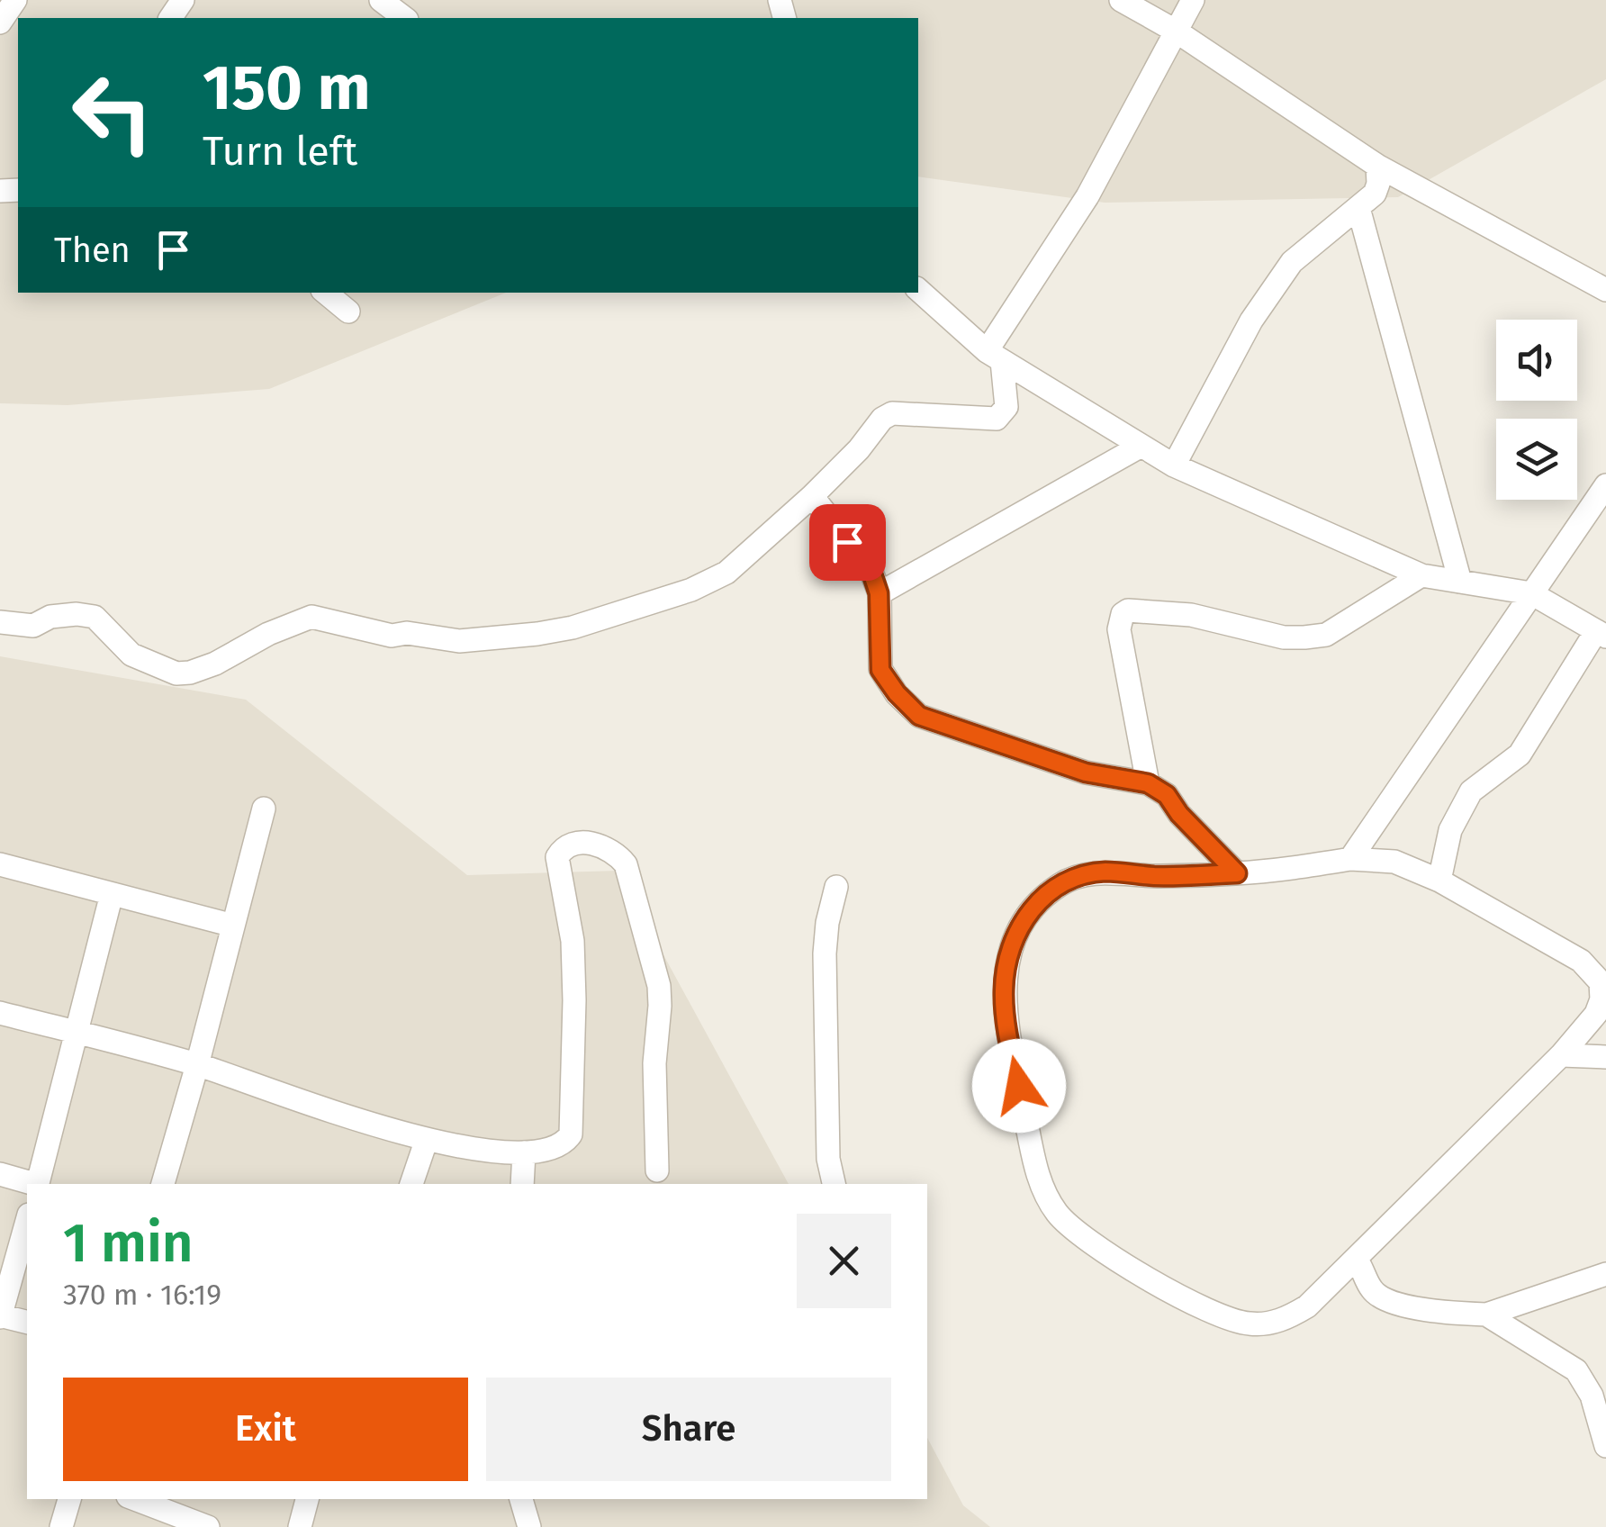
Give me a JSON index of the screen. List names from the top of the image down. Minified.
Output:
{"page":{"turn":["150 m","Turn left"],"then":"Then","heading":["1 min","370 m · 16:19"],"buttons":["Exit","Share"]}}
